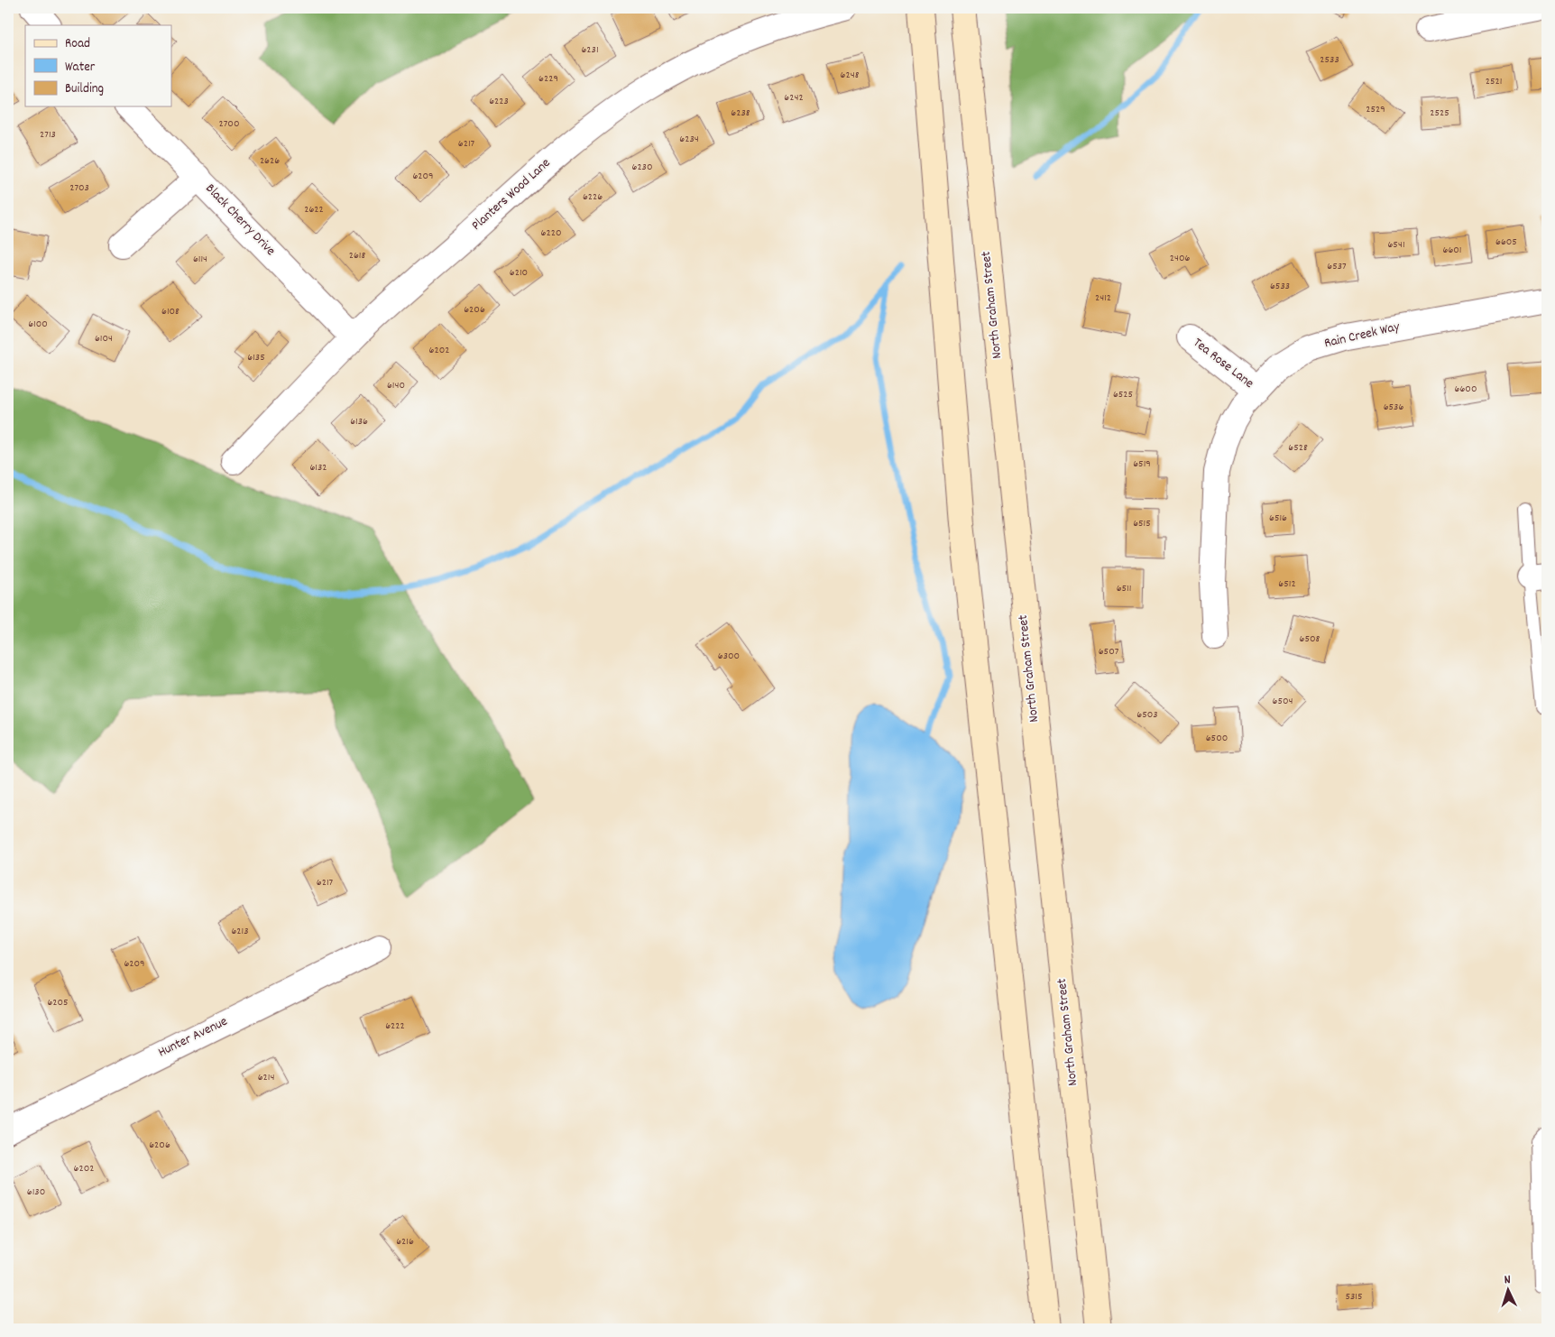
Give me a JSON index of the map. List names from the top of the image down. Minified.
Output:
{"streets":{"main road":["North Graham Street"],"street":["Planters Wood Lane","Black Cherry Drive","Rain Creek Way","Tea Rose Lane","Hunter Avenue"]},"crossings":[["Planters Wood Lane","Black Cherry Drive"],["Rain Creek Way","Tea Rose Lane"]],"house_numbers":["6231","2533","6248","6229","2521","6242","6223","2529","6238","2525","2700","2713","6234","6217","2626","6230","6209","2703","6226","2622","6220","6605","6541","6601","2618","2406","6114","6537","6210","6533","2412","6206","6108","6100","6104","6202","6135","6140","6600","6525","6536","6136","6528","6519","6132","6516","6515","6512","6511","6508","6507","6300","6504","6503","6500","6217","6213","6209","6205","6222","6214","6206","6202","6130","6216","5315"],"legend":["Road","Water","Building"],"north":"top"}
